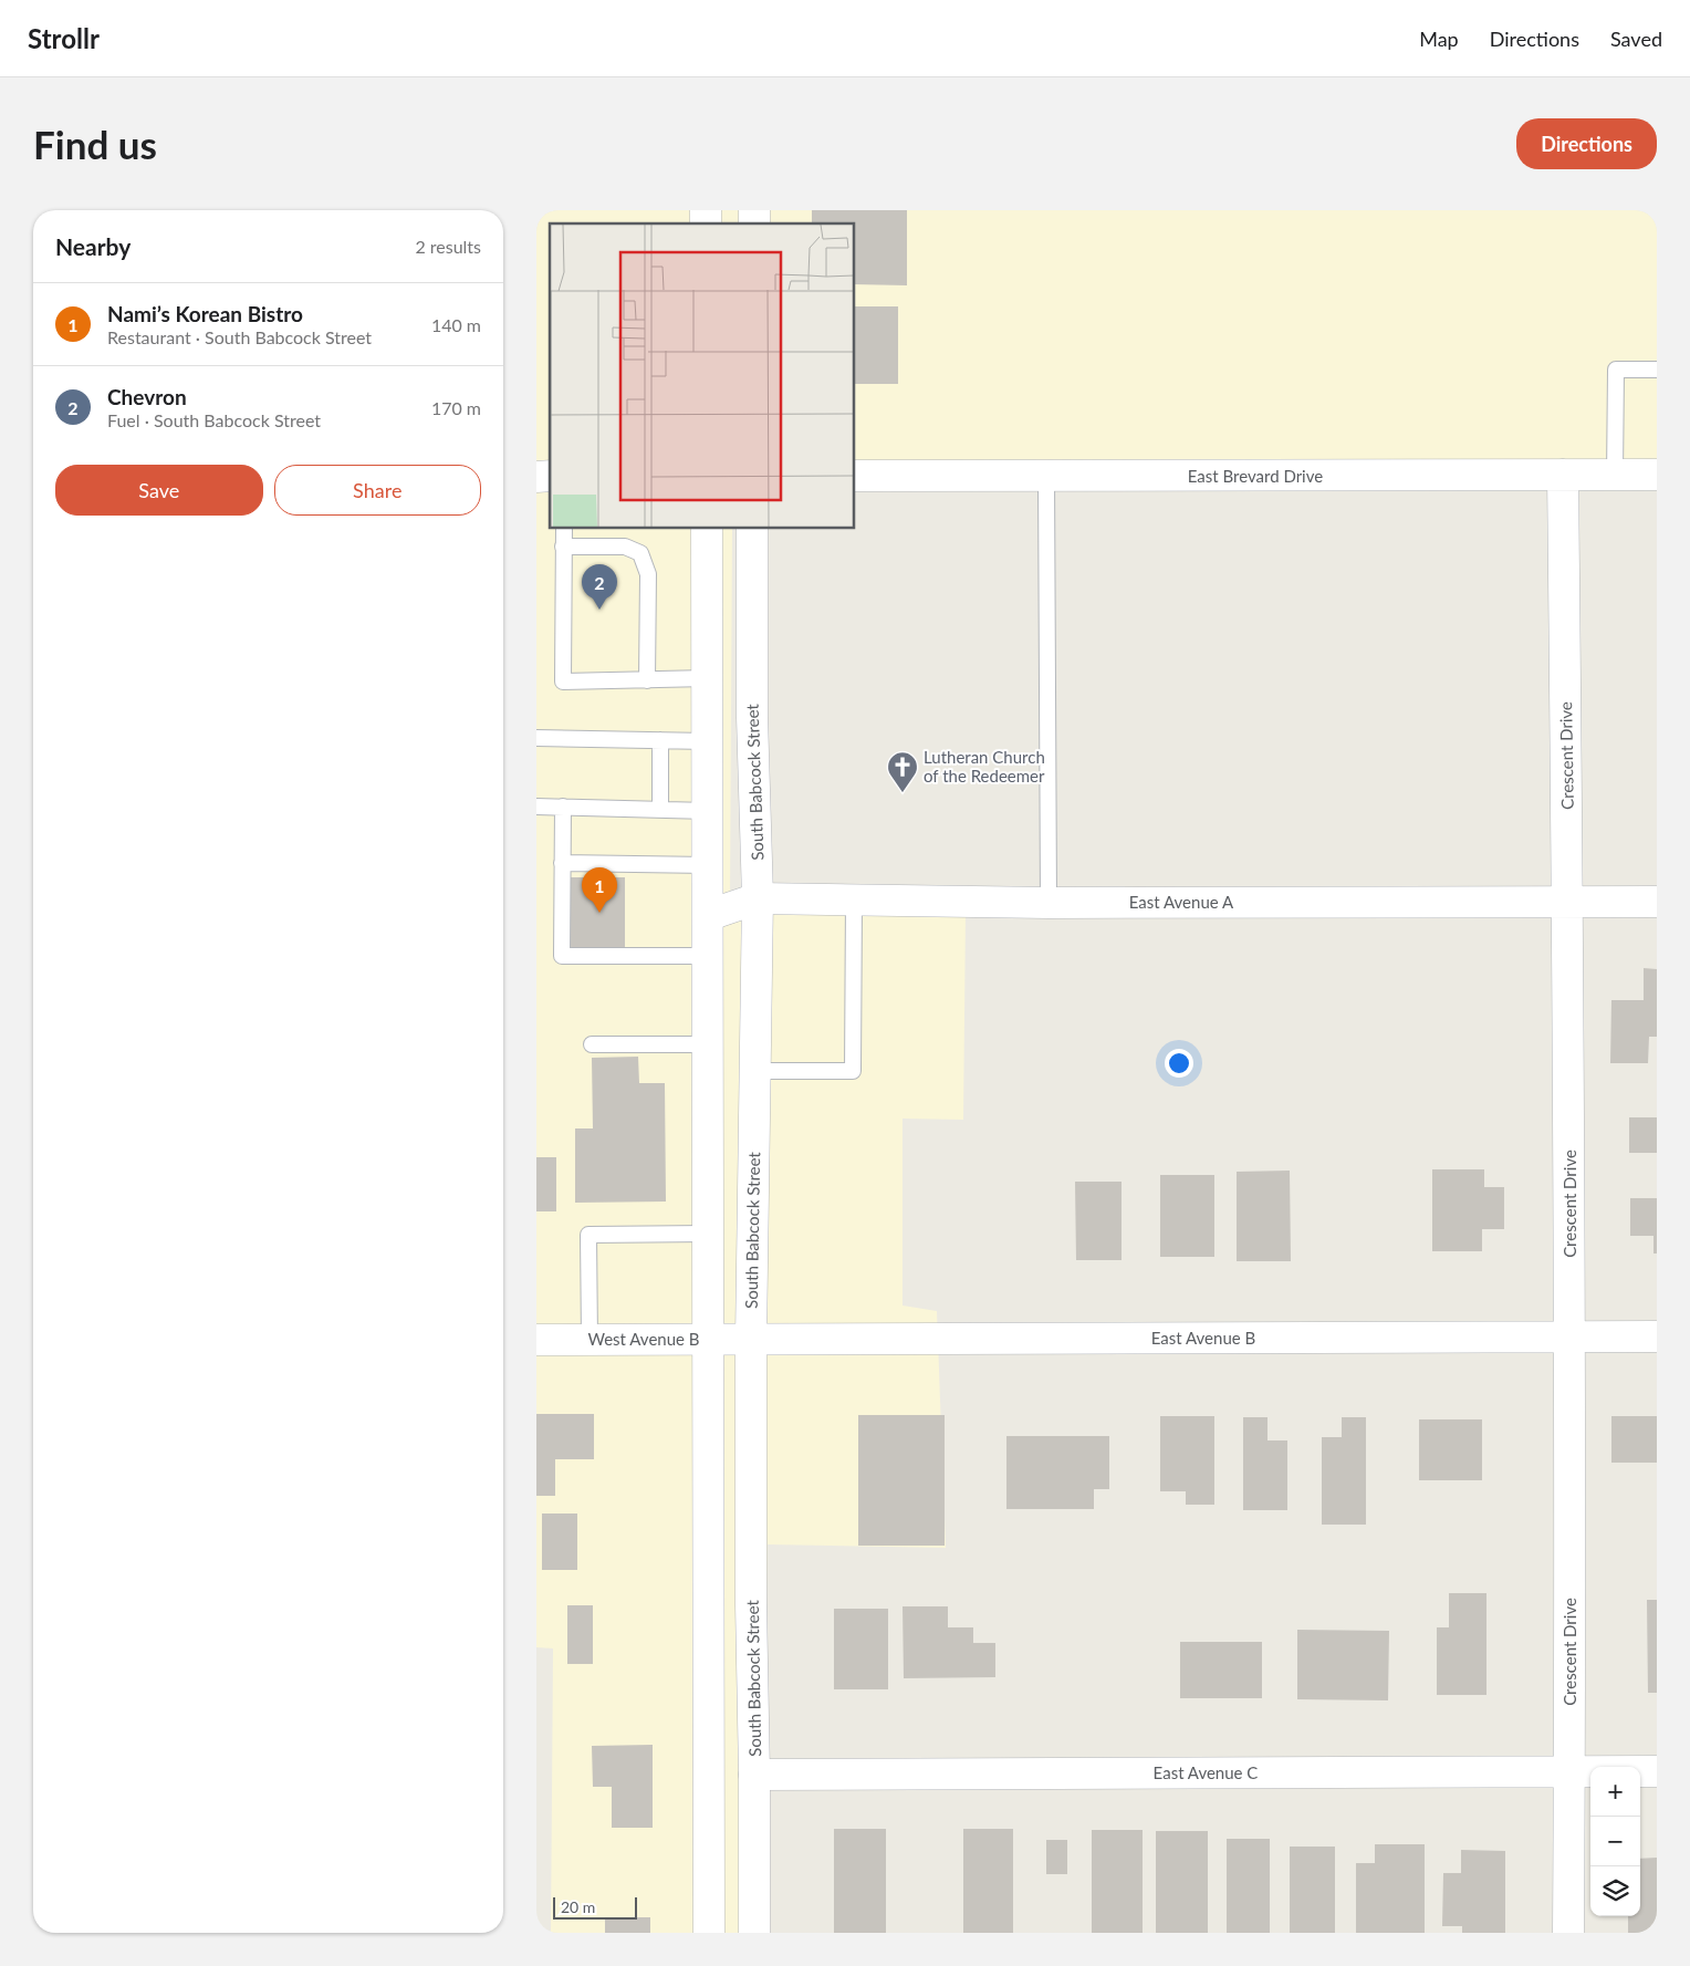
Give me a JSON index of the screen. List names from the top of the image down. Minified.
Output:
{"streets":{"street":["East Brevard Drive","Crescent Drive","South Babcock Street","East Avenue A","East Avenue B","West Avenue B","East Avenue C"]},"crossings":[["East Brevard Drive","Crescent Drive"],["Crescent Drive","East Avenue A"],["Crescent Drive","East Avenue B"],["Crescent Drive","East Avenue C"],["South Babcock Street","East Avenue A"],["South Babcock Street","East Avenue B"],["South Babcock Street","West Avenue B"],["South Babcock Street","East Avenue C"],["East Avenue B","West Avenue B"]],"places":{"church":["Lutheran Church of the Redeemer"]},"scale_bar":"20 m","page":{"header":"Strollr","nav":["Map","Directions","Saved"],"buttons":["Directions",["Save","Share"]],"title":"Find us","heading":["Nearby","2 results"],"list":[{"mark":"1","name":"Nami’s Korean Bistro","note":"Restaurant · South Babcock Street","value":"140 m"},{"mark":"2","name":"Chevron","note":"Fuel · South Babcock Street","value":"170 m"}],"pins":["2","1"],"map_buttons":["+","−"],"scale":"20 m"}}
